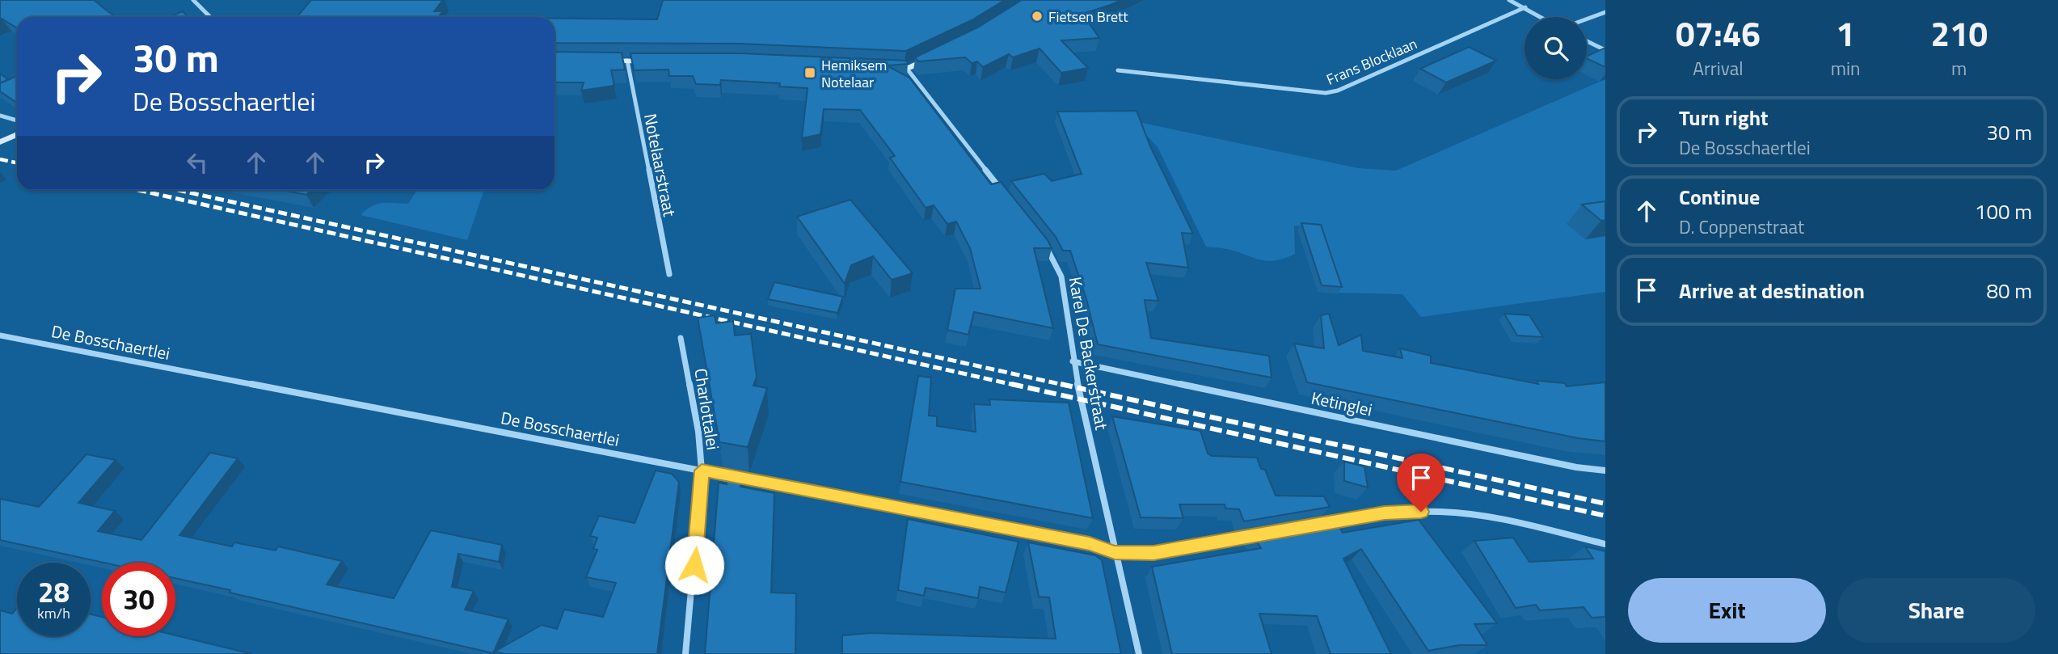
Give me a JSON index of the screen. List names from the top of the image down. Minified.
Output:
{"streets":{"street":["Frans Blocklaan","Notelaarstraat","De Bosschaertlei","Karel De Backerstraat","Ketinglei","Charlottalei"]},"crossings":[["De Bosschaertlei","Karel De Backerstraat"],["De Bosschaertlei","Charlottalei"],["Karel De Backerstraat","Ketinglei"]],"places":{"other":["Fietsen Brett"],"transit":["Hemiksem Notelaar"]},"page":{"eta":["07:46","Arrival","1","min","210","m"],"turn":["30 m","De Bosschaertlei"],"list":[{"name":"Turn right","note":"De Bosschaertlei","value":"30 m"},{"name":"Continue","note":"D. Coppenstraat","value":"100 m"},{"name":"Arrive at destination","value":"80 m"}],"speed":"28 km/h","limit":"30","buttons":["Exit","Share"]}}
